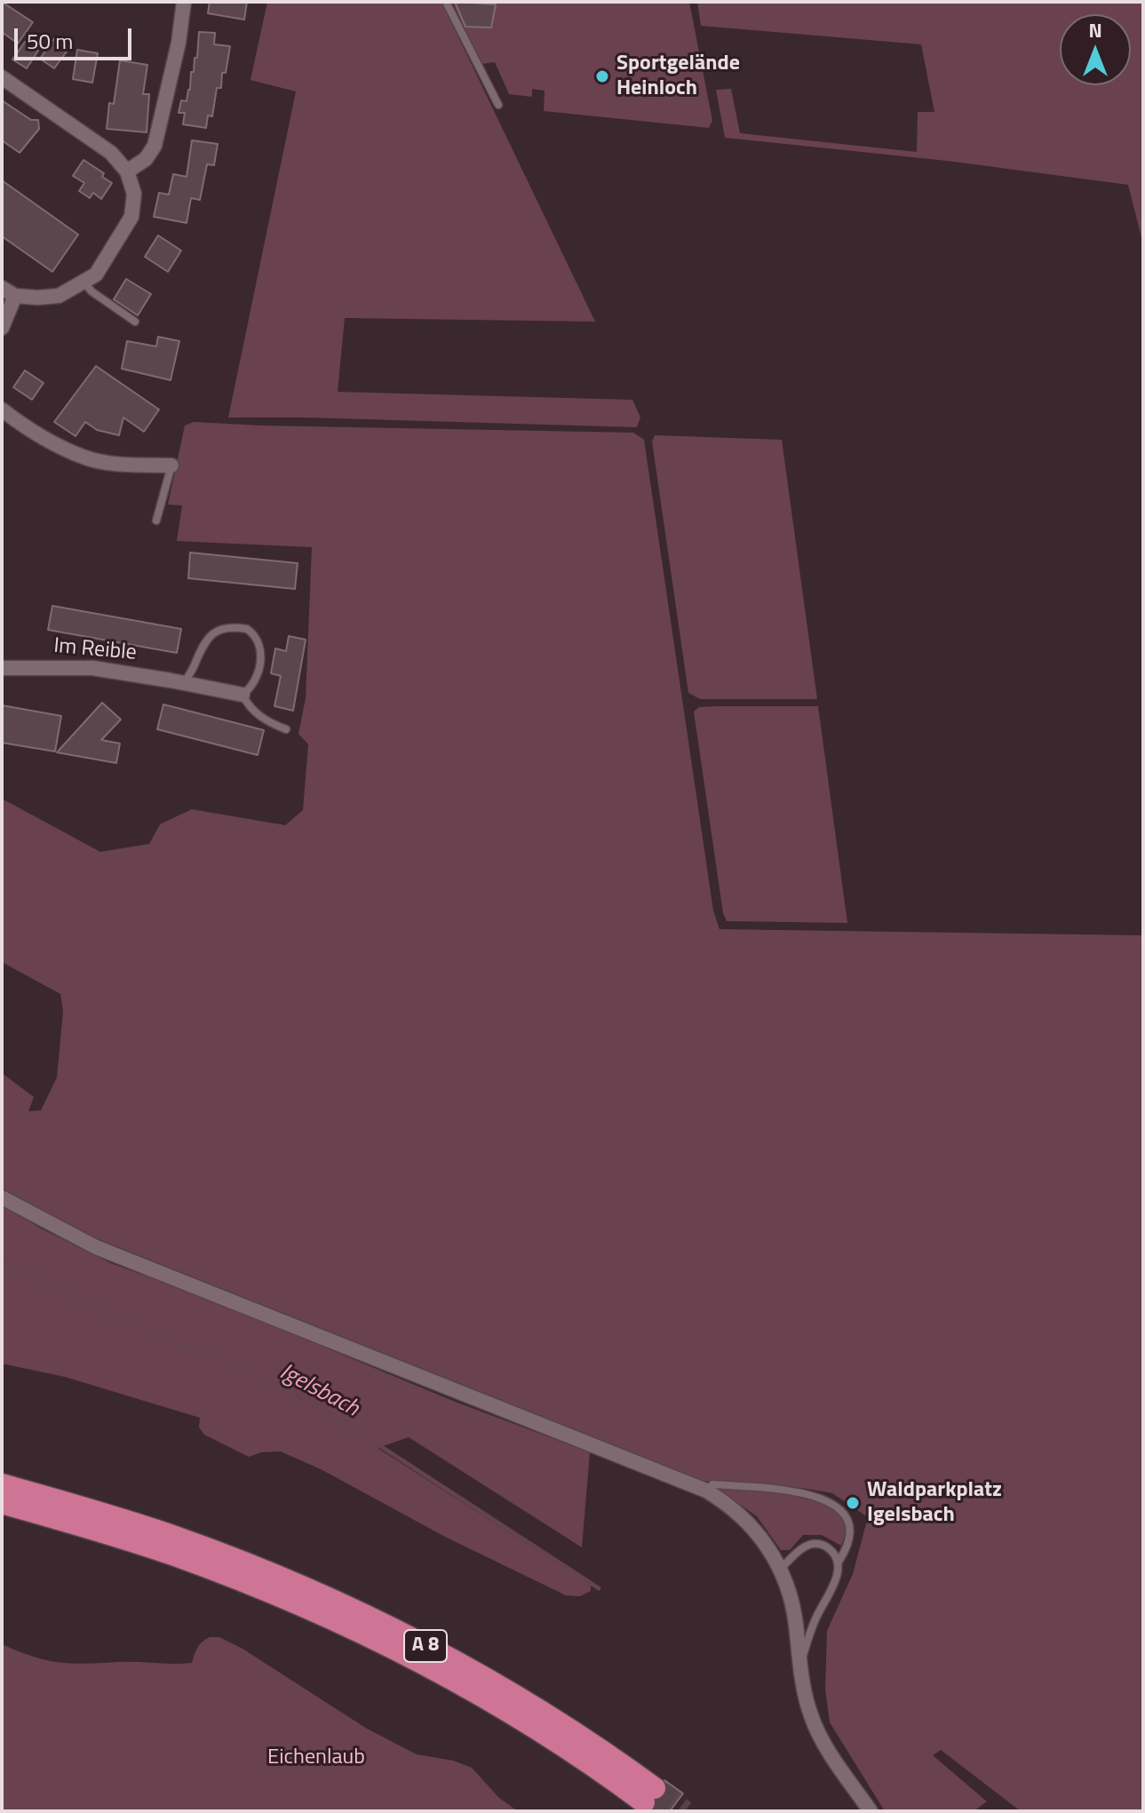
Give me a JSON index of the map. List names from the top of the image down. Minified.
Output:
{"streets":{"highway":["A 8"],"street":["Im Reible"]},"water":["Igelsbach"],"parks":["Eichenlaub"],"places":["Sportgelände Heinloch","Waldparkplatz Igelsbach"],"scale_bar":"50 m","north":"top"}
